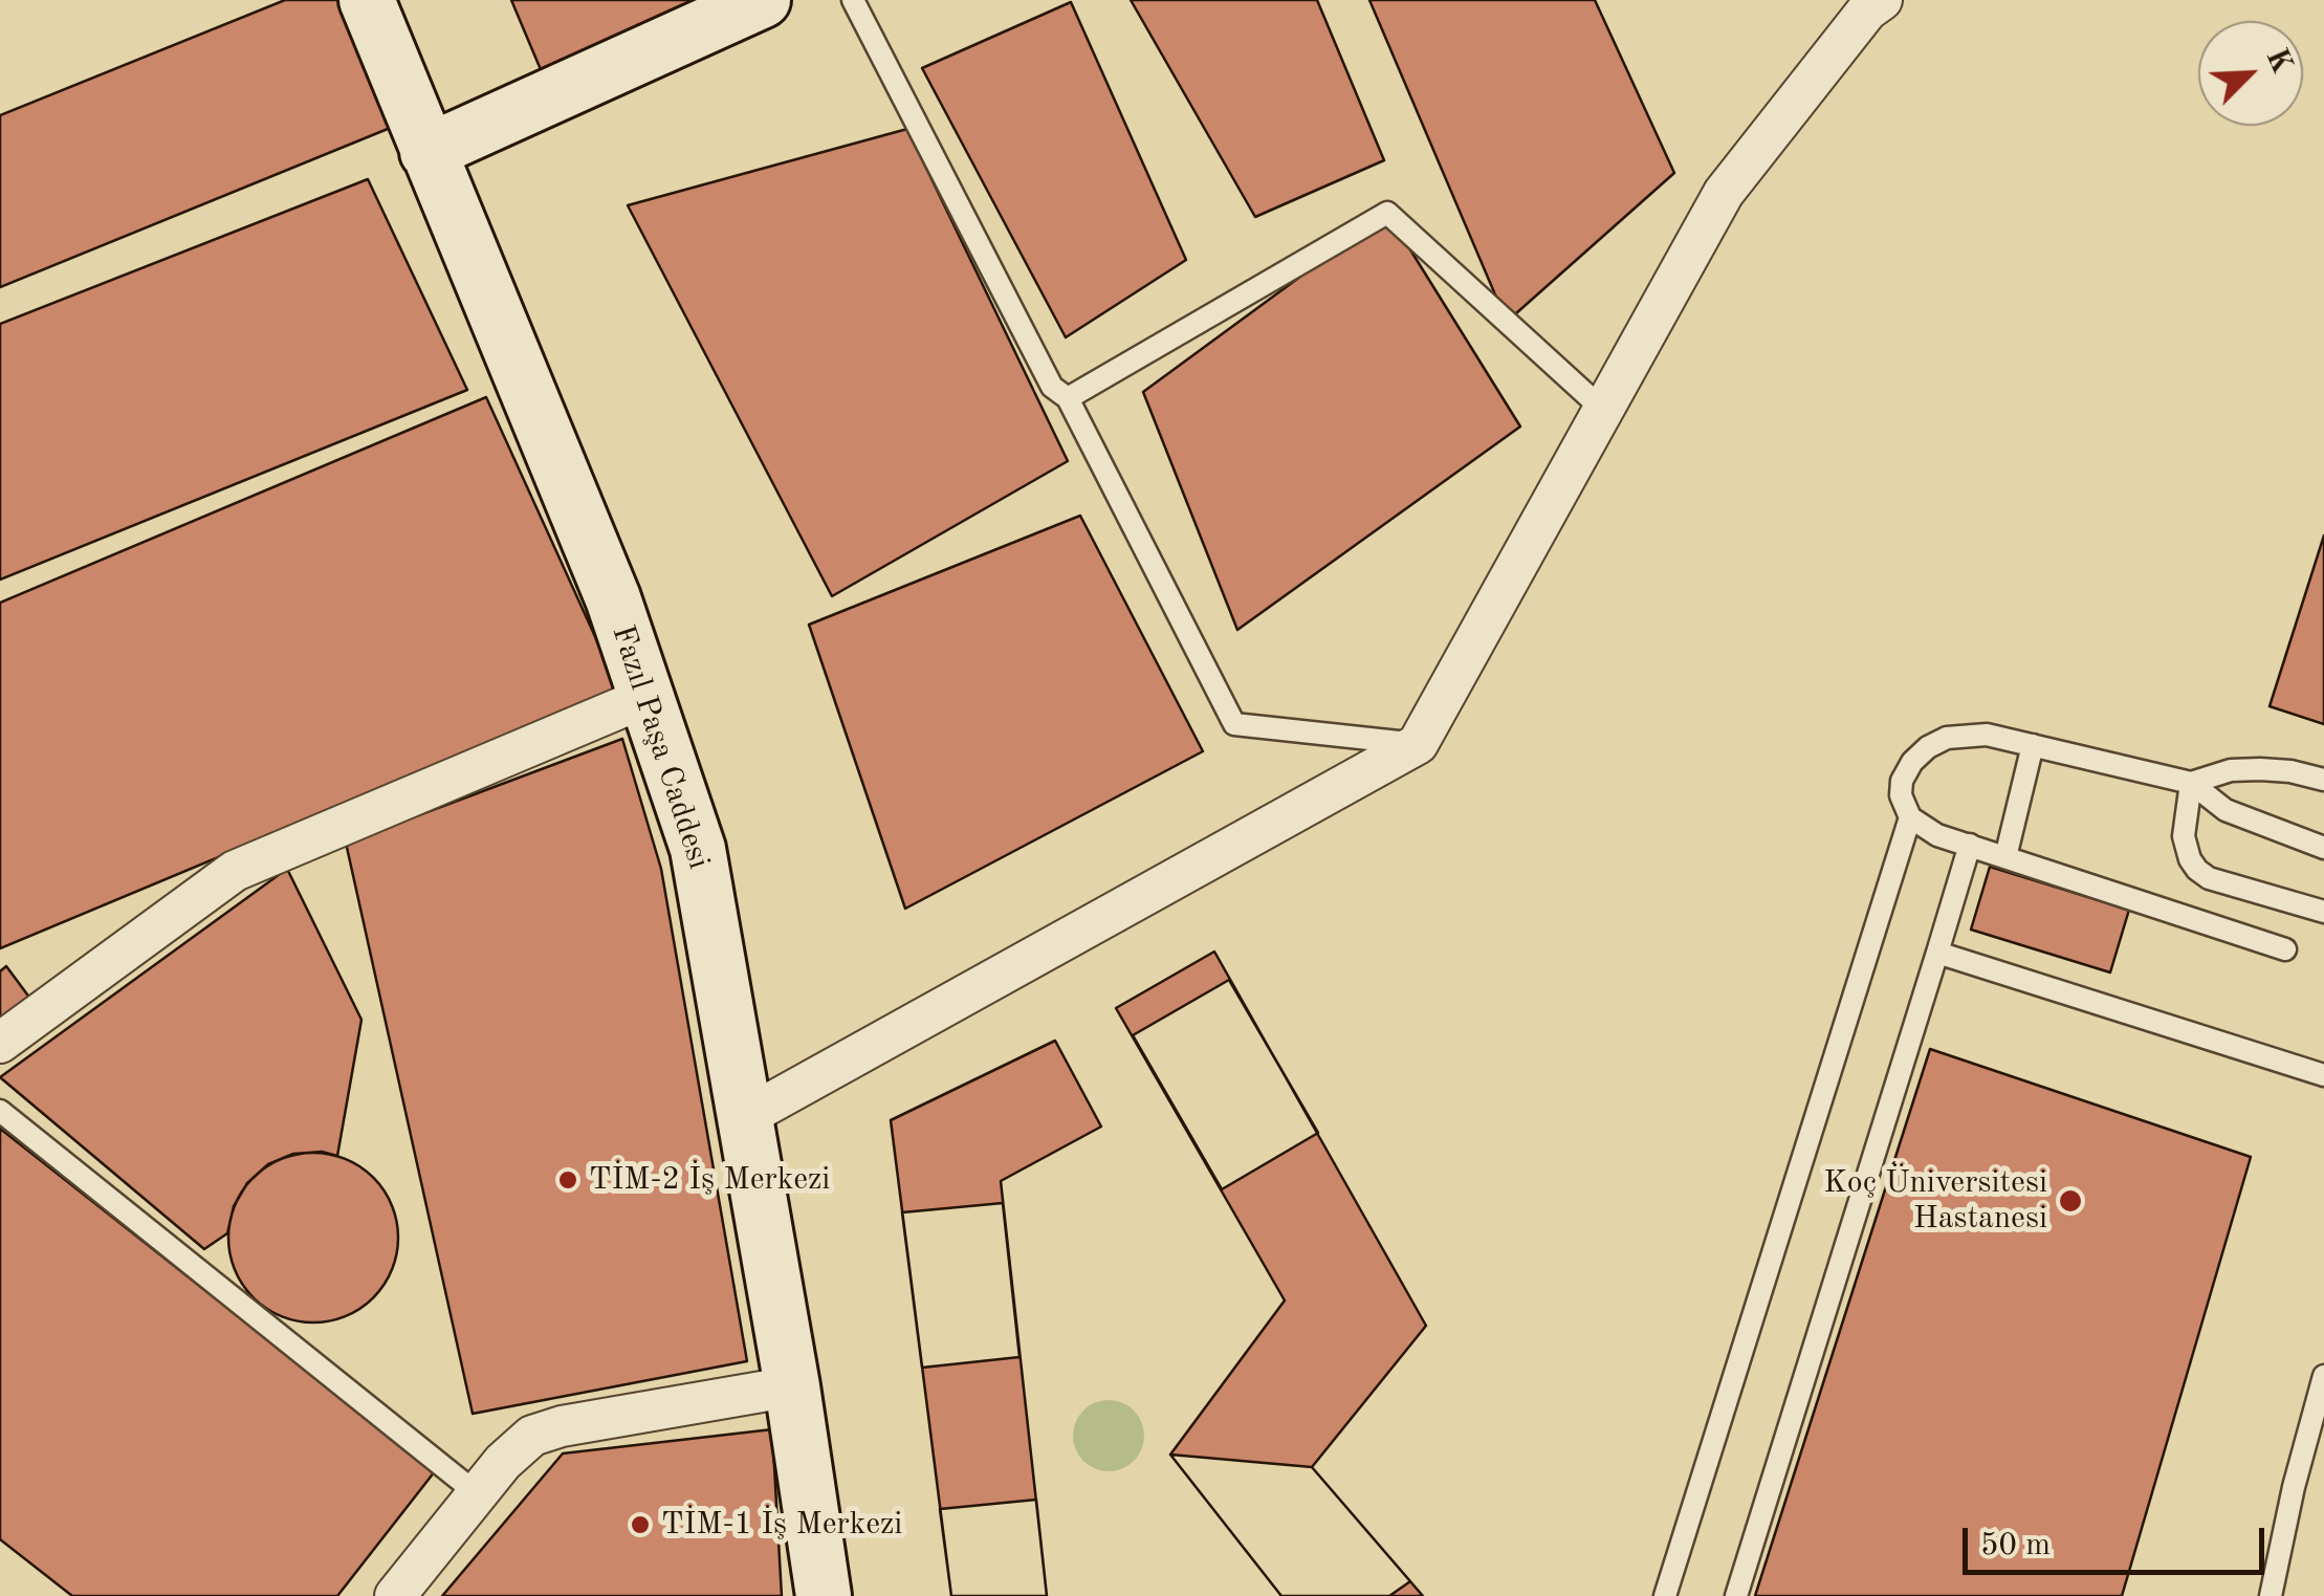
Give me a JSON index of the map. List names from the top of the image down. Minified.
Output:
{"streets":{"street":["Fazıl Paşa Caddesi"]},"places":["TİM-2 İş Merkezi","Koç Üniversitesi Hastanesi","TİM-1 İş Merkezi"],"scale_bar":"50 m","north":"top right"}
